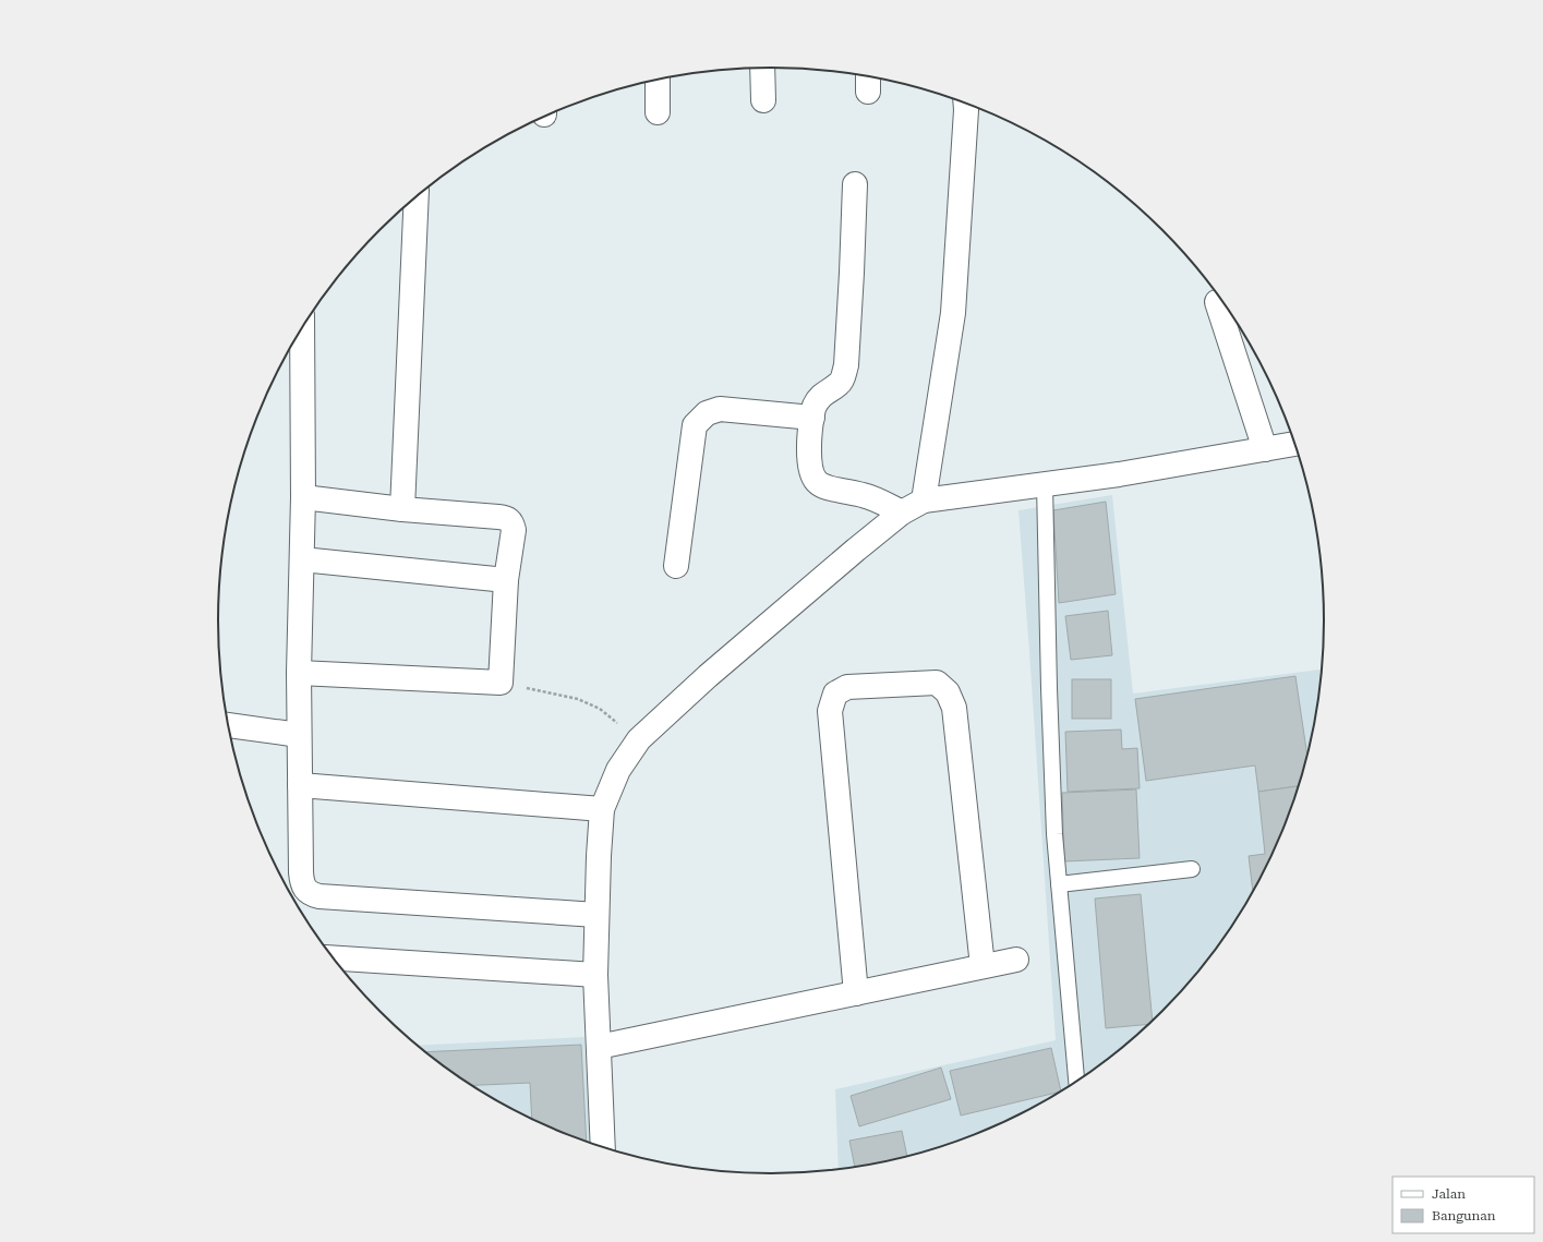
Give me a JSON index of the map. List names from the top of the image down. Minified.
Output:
{"legend":["Jalan","Bangunan"]}
